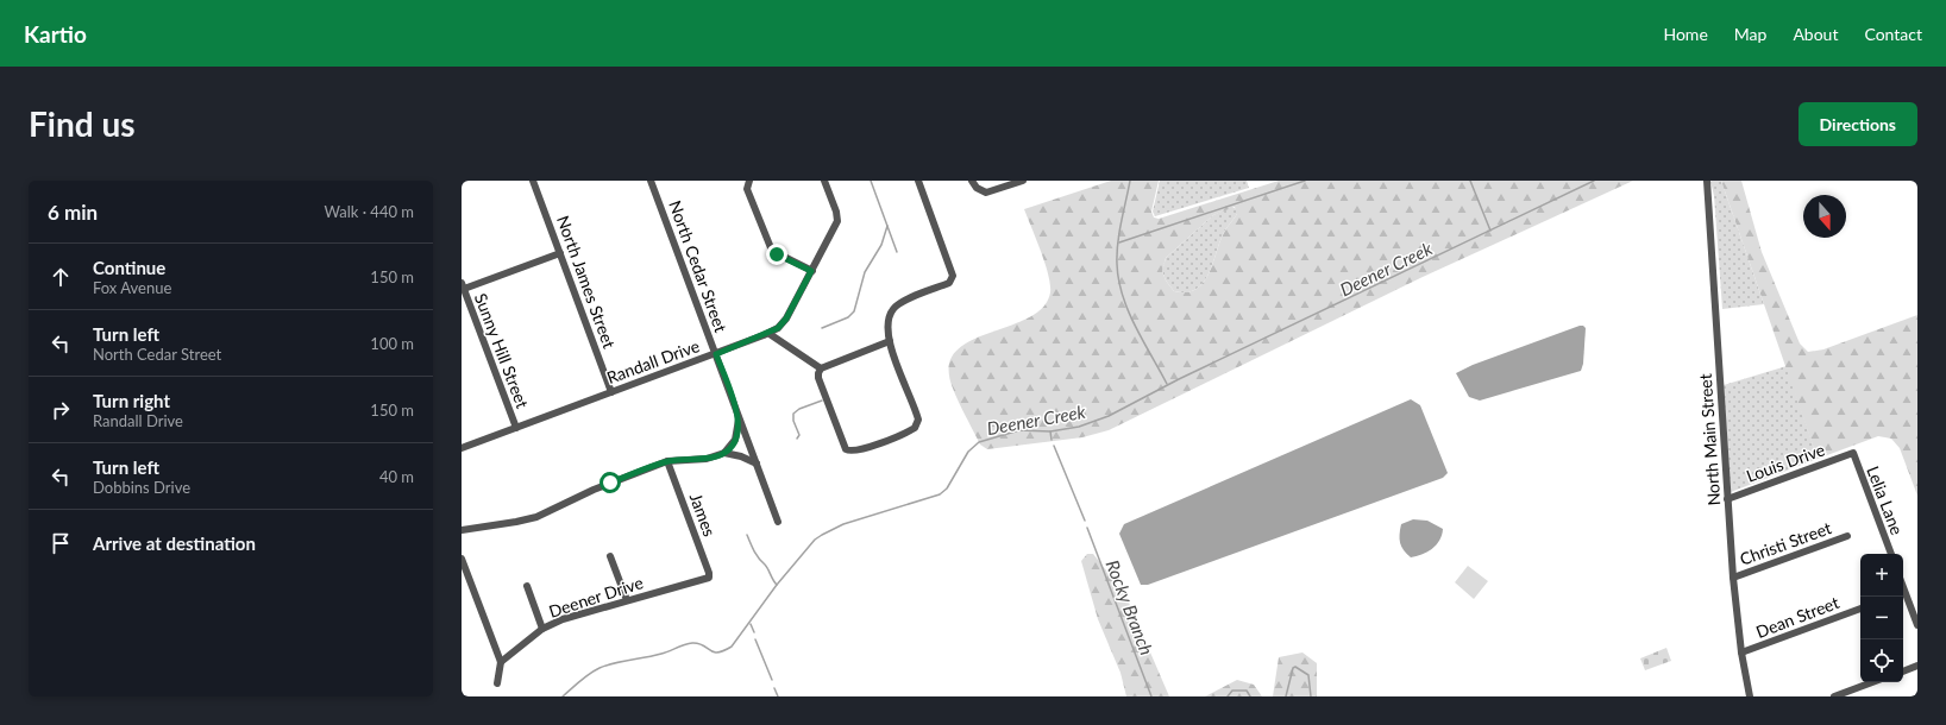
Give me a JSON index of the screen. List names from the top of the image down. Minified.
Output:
{"streets":{"street":["North Cedar Street","North James Street","Sunny Hill Street","Randall Drive","North Main Street","Louis Drive","Lelia Lane","James","Christi Street","Deener Drive","Dean Street"]},"crossings":[["North Cedar Street","Randall Drive"],["North James Street","Randall Drive"],["Sunny Hill Street","Randall Drive"],["North Main Street","Louis Drive"],["North Main Street","Christi Street"],["North Main Street","Dean Street"],["Louis Drive","Lelia Lane"],["James","Deener Drive"]],"water":["Deener Creek","Rocky Branch"],"north":"bottom","page":{"header":"Kartio","nav":["Home","Map","About","Contact"],"buttons":"Directions","title":"Find us","heading":["6 min","Walk · 440 m"],"list":[["Continue","Fox Avenue","150 m"],["Turn left","North Cedar Street","100 m"],["Turn right","Randall Drive","150 m"],["Turn left","Dobbins Drive","40 m"],"Arrive at destination"],"map_buttons":["+","−"]}}
